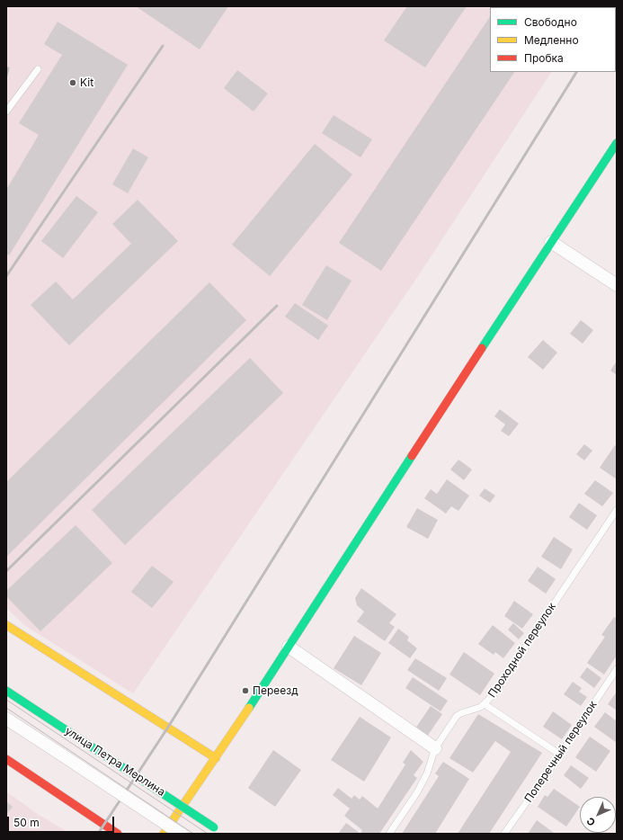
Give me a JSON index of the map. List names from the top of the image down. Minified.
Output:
{"streets":{"main road":["улица Петра Мерлина"],"lane":["Проходной переулок","Поперечный переулок"]},"places":["Kit","Переезд"],"legend":["Свободно","Медленно","Пробка"],"scale_bar":"50 m","north":"bottom left"}
